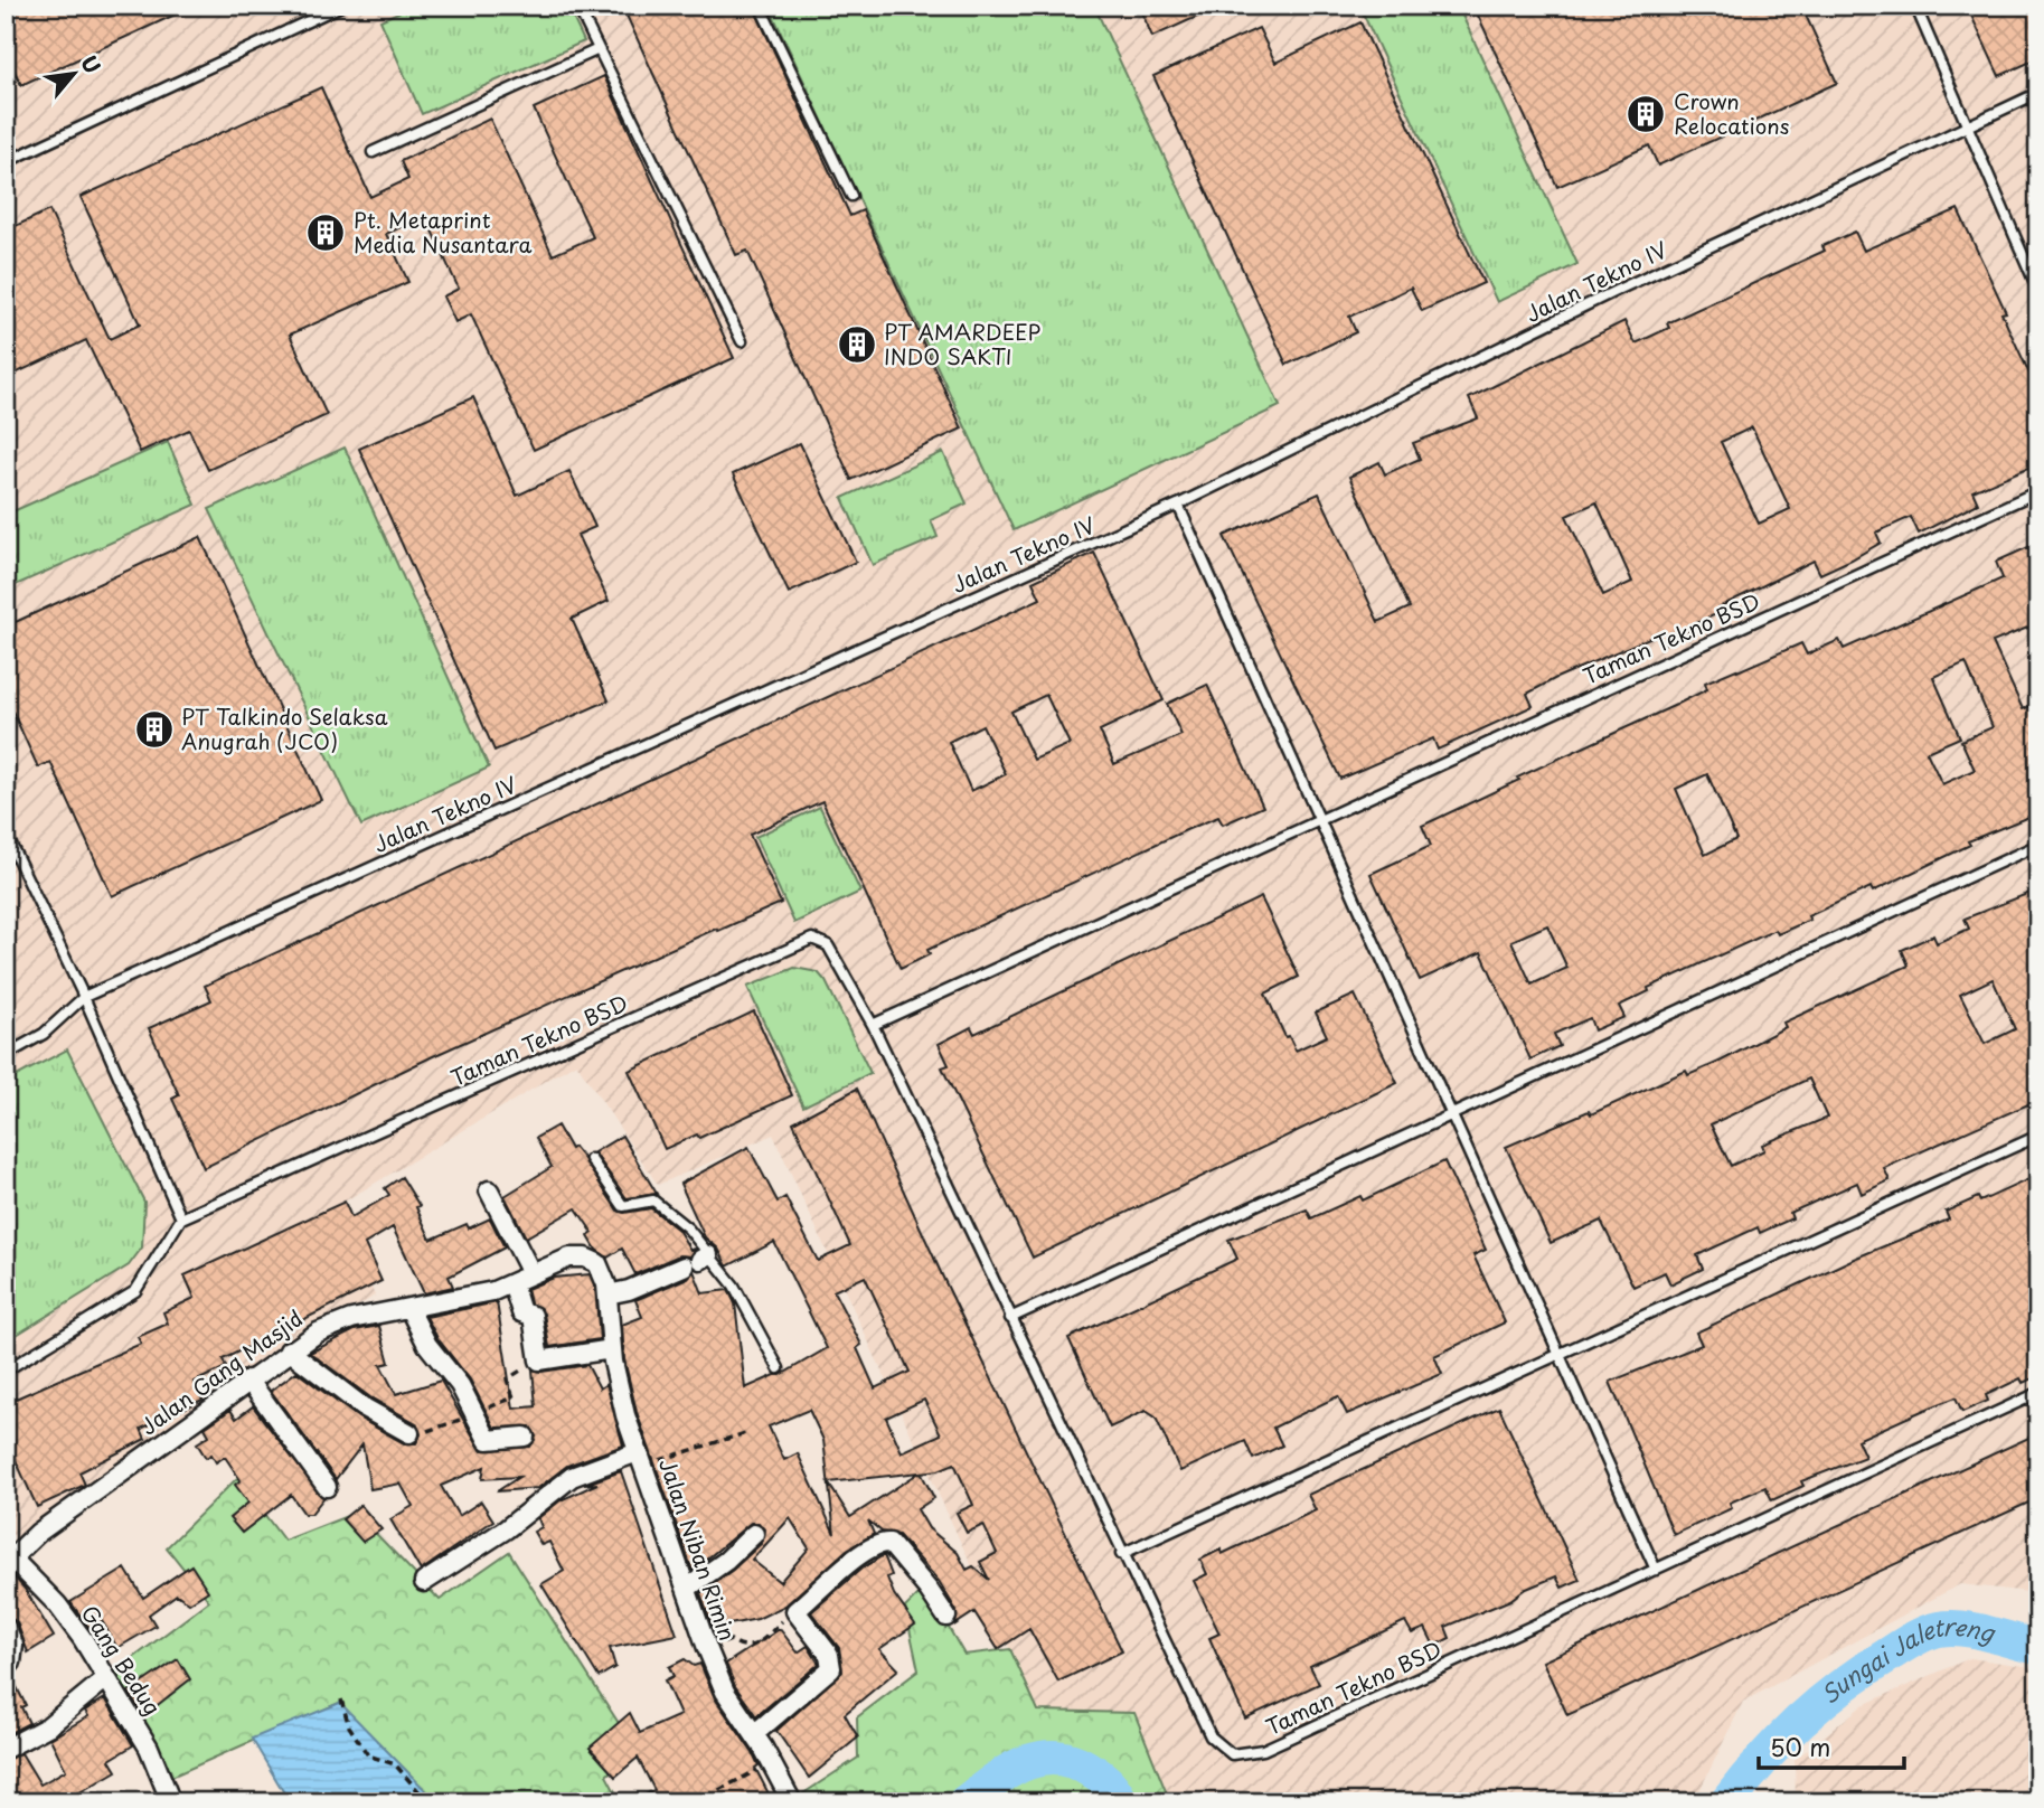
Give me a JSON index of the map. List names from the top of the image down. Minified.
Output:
{"streets":{"street":["Jalan Gang Masjid","Jalan Niban Rimin","Gang Bedug"],"lane":["Jalan Tekno IV","Taman Tekno BSD"]},"crossings":[["Jalan Gang Masjid","Jalan Niban Rimin"],["Jalan Gang Masjid","Gang Bedug"]],"water":["Sungai Jaletreng"],"places":{"building":["Crown Relocations","Pt. Metaprint Media Nusantara","PT AMARDEEP INDO SAKTI","PT Talkindo Selaksa Anugrah (JCO)"]},"scale_bar":"50 m","north":"top right"}
